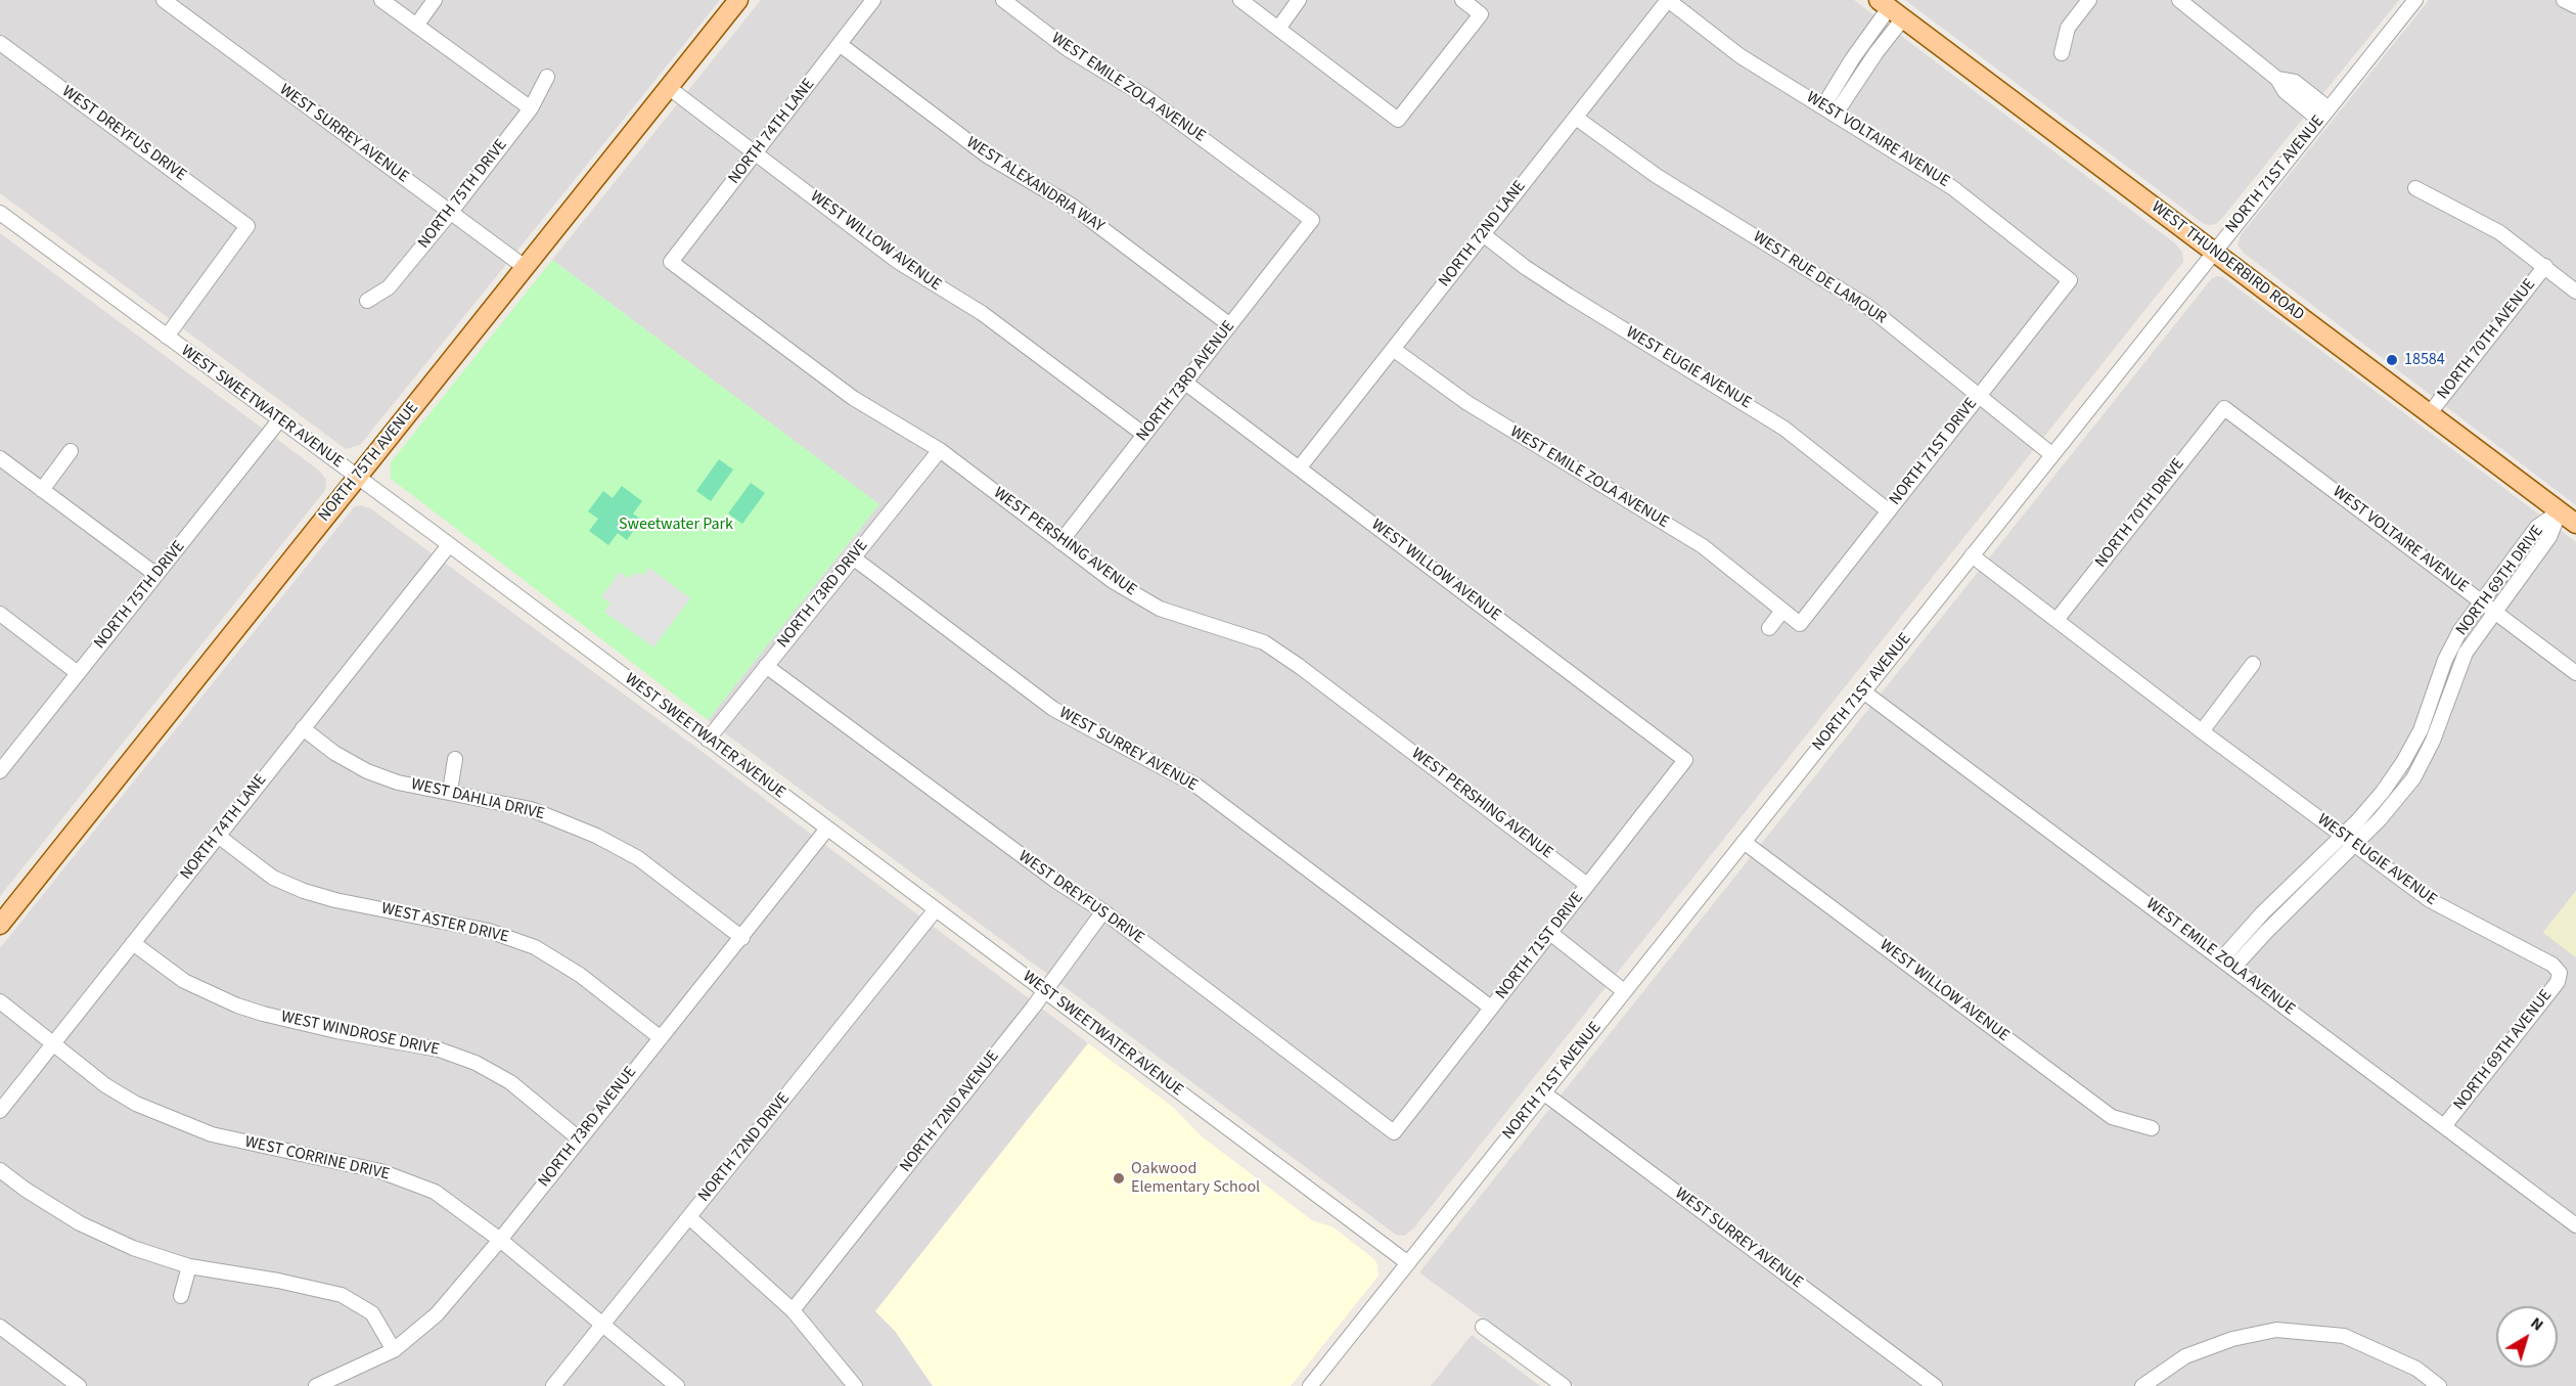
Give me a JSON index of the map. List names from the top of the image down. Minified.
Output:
{"streets":{"main road":["WEST THUNDERBIRD ROAD","NORTH 75TH AVENUE"],"street":["WEST EMILE ZOLA AVENUE","NORTH 74TH LANE","WEST DREYFUS DRIVE","WEST SURREY AVENUE","WEST VOLTAIRE AVENUE","NORTH 71ST AVENUE","WEST ALEXANDRIA WAY","NORTH 75TH DRIVE","NORTH 72ND LANE","WEST WILLOW AVENUE","WEST RUE DE LAMOUR","NORTH 70TH AVENUE","WEST EUGIE AVENUE","NORTH 73RD AVENUE","WEST SWEETWATER AVENUE","NORTH 71ST DRIVE","NORTH 70TH DRIVE","WEST PERSHING AVENUE","NORTH 69TH DRIVE","NORTH 73RD DRIVE","WEST DAHLIA DRIVE","WEST ASTER DRIVE","WEST WINDROSE DRIVE","NORTH 69TH AVENUE","NORTH 72ND AVENUE","NORTH 72ND DRIVE","WEST CORRINE DRIVE"]},"crossings":[["WEST EMILE ZOLA AVENUE","NORTH 71ST AVENUE"],["WEST EMILE ZOLA AVENUE","NORTH 72ND LANE"],["WEST EMILE ZOLA AVENUE","NORTH 73RD AVENUE"],["WEST EMILE ZOLA AVENUE","NORTH 71ST DRIVE"],["WEST EMILE ZOLA AVENUE","NORTH 69TH DRIVE"],["WEST EMILE ZOLA AVENUE","NORTH 69TH AVENUE"],["NORTH 74TH LANE","WEST ALEXANDRIA WAY"],["NORTH 74TH LANE","WEST WILLOW AVENUE"],["NORTH 74TH LANE","WEST SWEETWATER AVENUE"],["NORTH 74TH LANE","WEST PERSHING AVENUE"],["NORTH 74TH LANE","WEST DAHLIA DRIVE"],["NORTH 74TH LANE","WEST ASTER DRIVE"],["NORTH 74TH LANE","WEST WINDROSE DRIVE"],["NORTH 74TH LANE","WEST CORRINE DRIVE"],["WEST DREYFUS DRIVE","WEST SWEETWATER AVENUE"],["WEST DREYFUS DRIVE","NORTH 71ST DRIVE"],["WEST DREYFUS DRIVE","NORTH 73RD DRIVE"],["WEST DREYFUS DRIVE","NORTH 72ND AVENUE"],["WEST SURREY AVENUE","NORTH 71ST AVENUE"],["WEST SURREY AVENUE","NORTH 75TH DRIVE"],["WEST SURREY AVENUE","NORTH 71ST DRIVE"],["WEST SURREY AVENUE","NORTH 75TH AVENUE"],["WEST SURREY AVENUE","NORTH 73RD DRIVE"],["WEST VOLTAIRE AVENUE","NORTH 72ND LANE"],["WEST VOLTAIRE AVENUE","NORTH 71ST DRIVE"],["WEST VOLTAIRE AVENUE","NORTH 70TH DRIVE"],["WEST VOLTAIRE AVENUE","NORTH 69TH DRIVE"],["NORTH 71ST AVENUE","WEST WILLOW AVENUE"],["NORTH 71ST AVENUE","WEST THUNDERBIRD ROAD"],["NORTH 71ST AVENUE","WEST RUE DE LAMOUR"],["NORTH 71ST AVENUE","WEST EUGIE AVENUE"],["NORTH 71ST AVENUE","WEST SWEETWATER AVENUE"],["WEST ALEXANDRIA WAY","NORTH 73RD AVENUE"],["NORTH 75TH DRIVE","WEST SWEETWATER AVENUE"],["NORTH 72ND LANE","WEST WILLOW AVENUE"],["NORTH 72ND LANE","WEST RUE DE LAMOUR"],["NORTH 72ND LANE","WEST EUGIE AVENUE"],["WEST WILLOW AVENUE","NORTH 73RD AVENUE"],["WEST WILLOW AVENUE","NORTH 71ST DRIVE"],["WEST WILLOW AVENUE","NORTH 75TH AVENUE"],["WEST THUNDERBIRD ROAD","NORTH 70TH AVENUE"],["WEST THUNDERBIRD ROAD","NORTH 69TH DRIVE"],["WEST RUE DE LAMOUR","NORTH 71ST DRIVE"],["WEST EUGIE AVENUE","NORTH 71ST DRIVE"],["WEST EUGIE AVENUE","NORTH 70TH DRIVE"],["WEST EUGIE AVENUE","NORTH 69TH DRIVE"],["WEST EUGIE AVENUE","NORTH 69TH AVENUE"],["NORTH 73RD AVENUE","WEST SWEETWATER AVENUE"],["NORTH 73RD AVENUE","WEST PERSHING AVENUE"],["NORTH 73RD AVENUE","WEST DAHLIA DRIVE"],["NORTH 73RD AVENUE","WEST ASTER DRIVE"],["NORTH 73RD AVENUE","WEST WINDROSE DRIVE"],["NORTH 73RD AVENUE","WEST CORRINE DRIVE"],["WEST SWEETWATER AVENUE","NORTH 75TH AVENUE"],["WEST SWEETWATER AVENUE","NORTH 73RD DRIVE"],["WEST SWEETWATER AVENUE","NORTH 72ND AVENUE"],["WEST SWEETWATER AVENUE","NORTH 72ND DRIVE"],["NORTH 71ST DRIVE","WEST PERSHING AVENUE"],["WEST PERSHING AVENUE","NORTH 73RD DRIVE"],["NORTH 72ND DRIVE","WEST CORRINE DRIVE"]],"parks":["Sweetwater Park"],"places":["18584","Oakwood Elementary School"],"north":"top right"}
